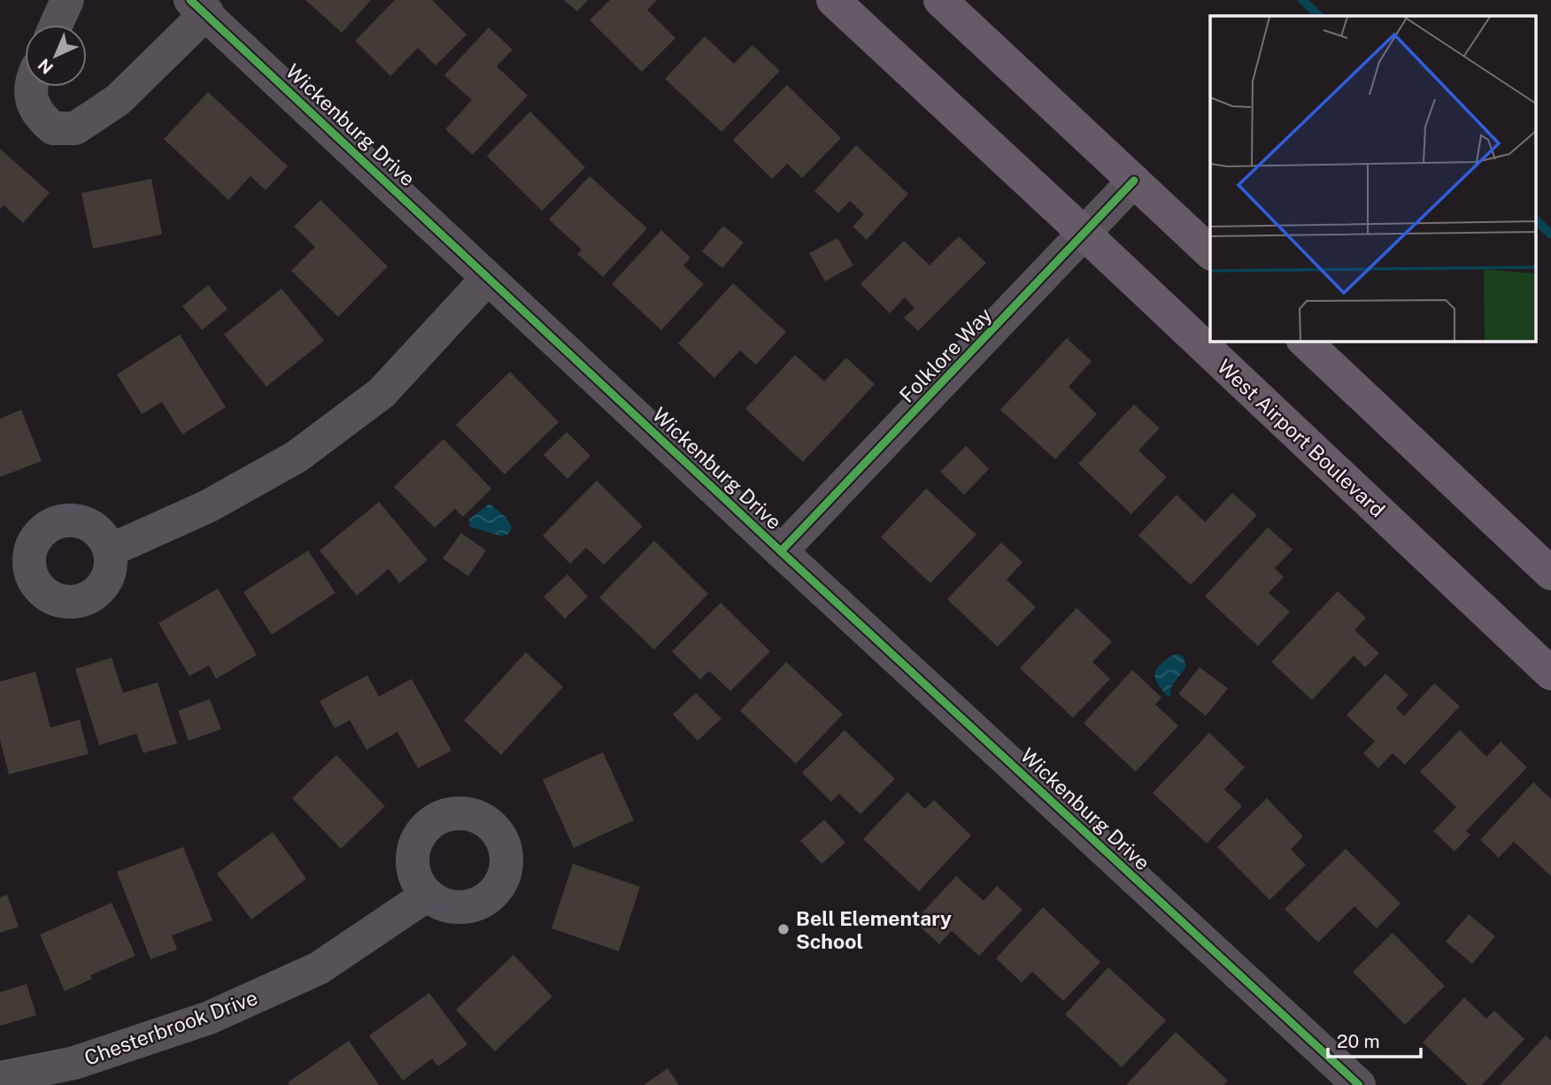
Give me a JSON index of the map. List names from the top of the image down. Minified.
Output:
{"streets":{"main road":["West Airport Boulevard"],"street":["Wickenburg Drive","Folklore Way","Chesterbrook Drive"]},"crossings":[["Wickenburg Drive","Folklore Way"],["Folklore Way","West Airport Boulevard"]],"places":["Bell Elementary School"],"scale_bar":"20 m","north":"bottom left"}
